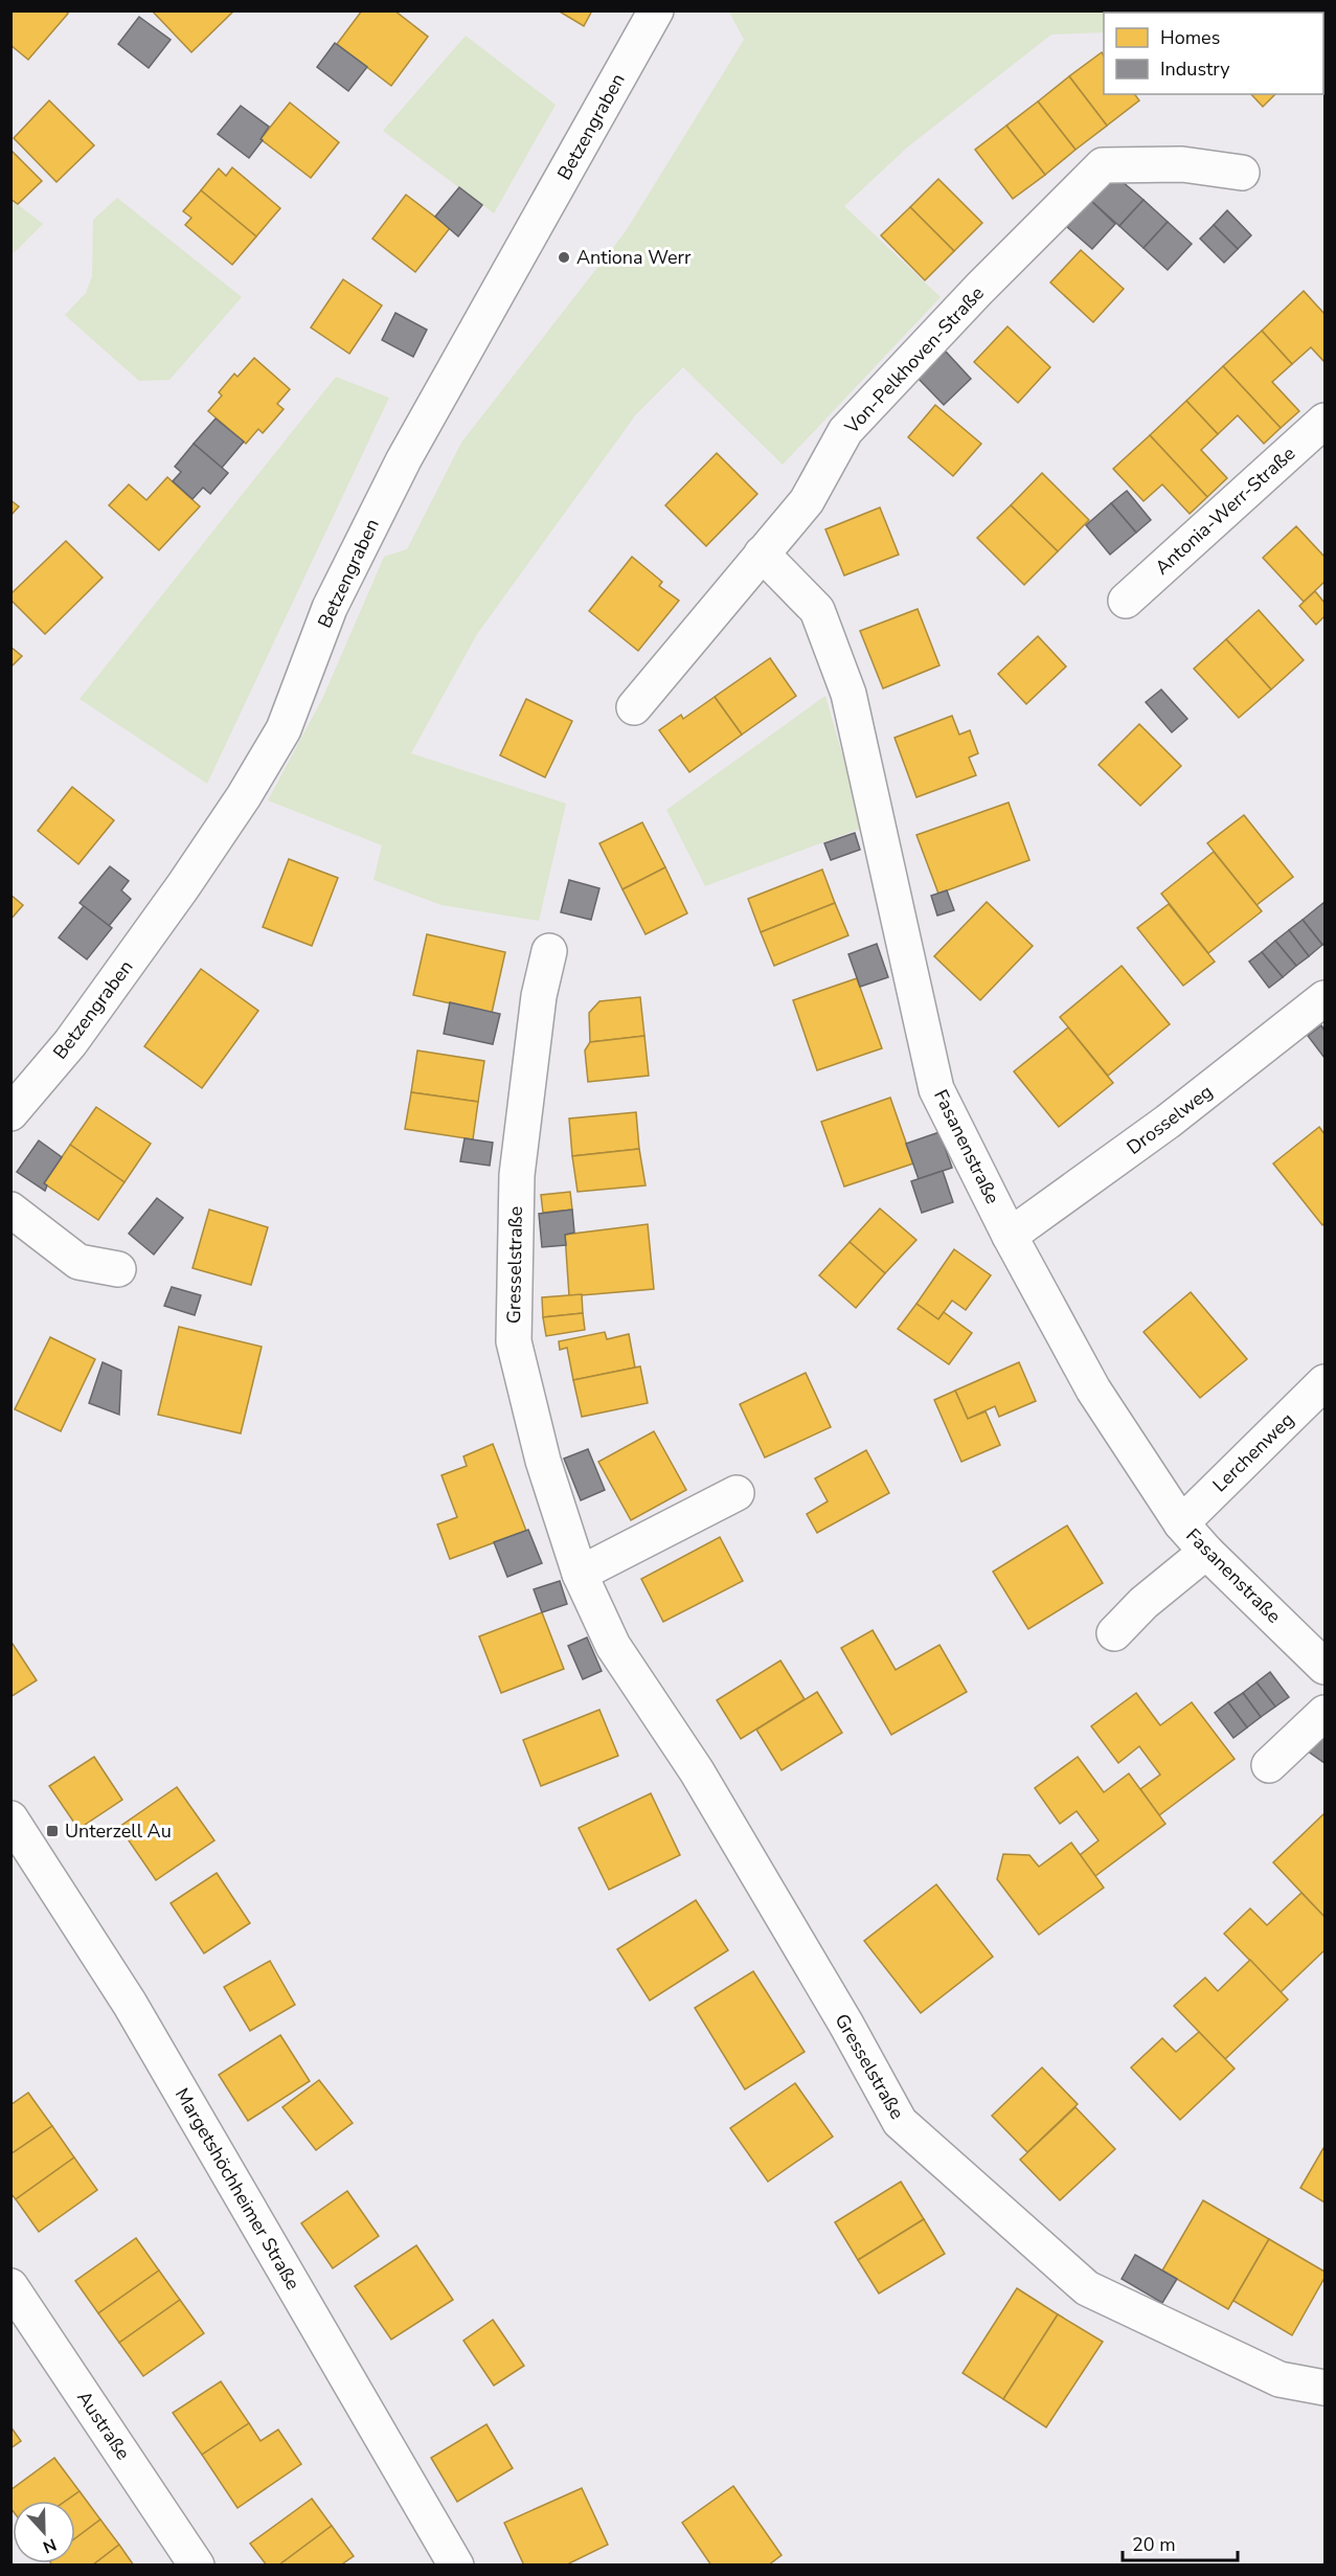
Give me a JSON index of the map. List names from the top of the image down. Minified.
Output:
{"streets":{"street":["Betzengraben","Von-Pelkhoven-Straße","Antonia-Werr-Straße","Drosselweg","Fasanenstraße","Gresselstraße","Lerchenweg","Margetshöchheimer Straße","Austraße"]},"crossings":[["Von-Pelkhoven-Straße","Fasanenstraße"],["Drosselweg","Fasanenstraße"],["Fasanenstraße","Lerchenweg"]],"places":{"other":["Antiona Werr"],"transit":["Unterzell Au"]},"legend":["Homes","Industry"],"scale_bar":"20 m","north":"bottom"}
